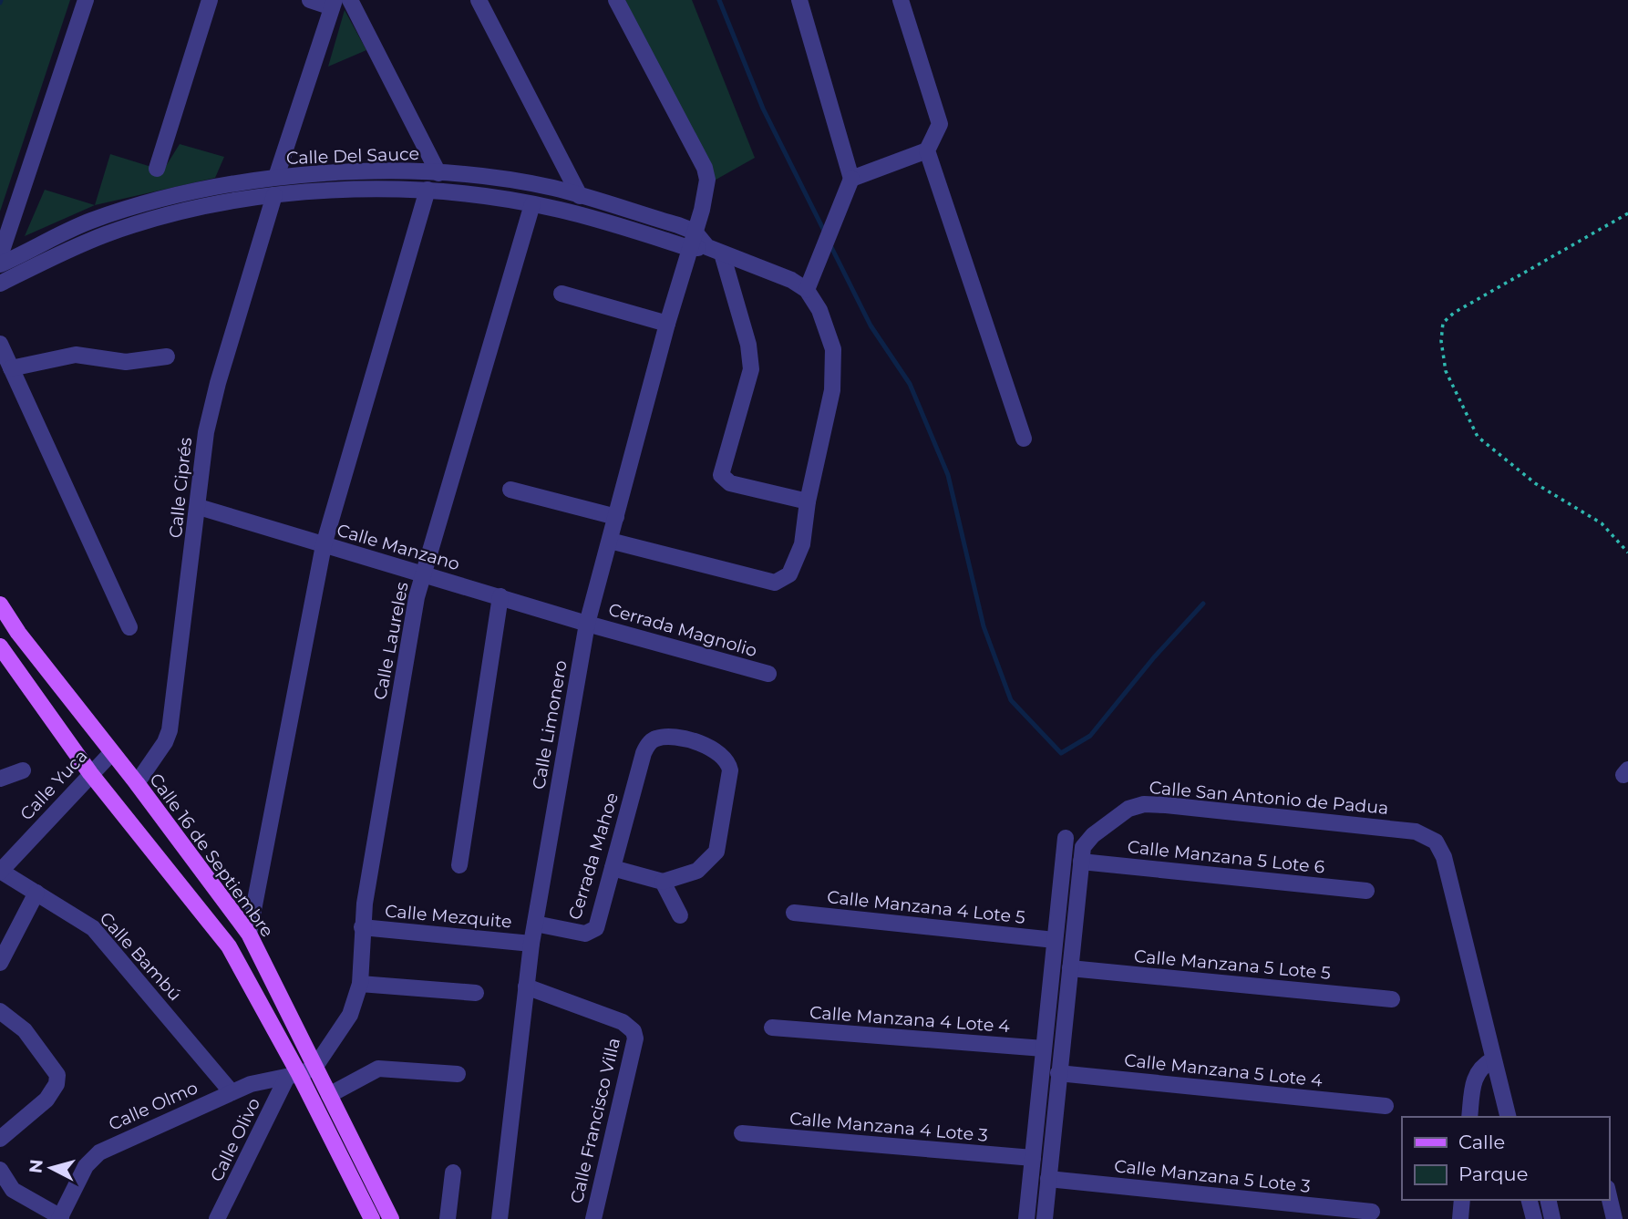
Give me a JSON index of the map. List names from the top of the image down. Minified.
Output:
{"streets":{"main road":["Calle 16 de Septiembre"],"street":["Calle Del Sauce","Calle Ciprés","Calle Manzano","Cerrada Magnolio","Calle Laureles","Calle Limonero","Calle Yuca","Calle San Antonio de Padua","Cerrada Mahoe","Calle Manzana 5 Lote 6","Calle Manzana 4 Lote 5","Calle Mezquite","Calle Bambú","Calle Manzana 5 Lote 5","Calle Manzana 4 Lote 4","Calle Manzana 5 Lote 4","Calle Olmo","Calle Francisco Villa","Calle Manzana 4 Lote 3","Calle Olivo","Calle Manzana 5 Lote 3"]},"crossings":[["Calle Del Sauce","Calle Ciprés"],["Calle Del Sauce","Calle Laureles"],["Calle Del Sauce","Calle Limonero"],["Calle Ciprés","Calle Manzano"],["Calle Ciprés","Calle 16 de Septiembre"],["Calle Manzano","Cerrada Magnolio"],["Calle Manzano","Calle Laureles"],["Calle Manzano","Calle Limonero"],["Cerrada Magnolio","Calle Limonero"],["Calle Laureles","Calle 16 de Septiembre"],["Calle Laureles","Calle Mezquite"],["Calle Limonero","Cerrada Mahoe"],["Calle Limonero","Calle Mezquite"],["Calle Limonero","Calle Francisco Villa"],["Calle Yuca","Calle 16 de Septiembre"],["Calle Yuca","Calle Bambú"],["Calle San Antonio de Padua","Calle Manzana 5 Lote 6"],["Calle San Antonio de Padua","Calle Manzana 5 Lote 5"],["Calle San Antonio de Padua","Calle Manzana 5 Lote 4"],["Calle San Antonio de Padua","Calle Manzana 5 Lote 3"],["Calle Bambú","Calle Olmo"],["Calle Olmo","Calle Olivo"]],"legend":["Calle","Parque"],"north":"left"}
